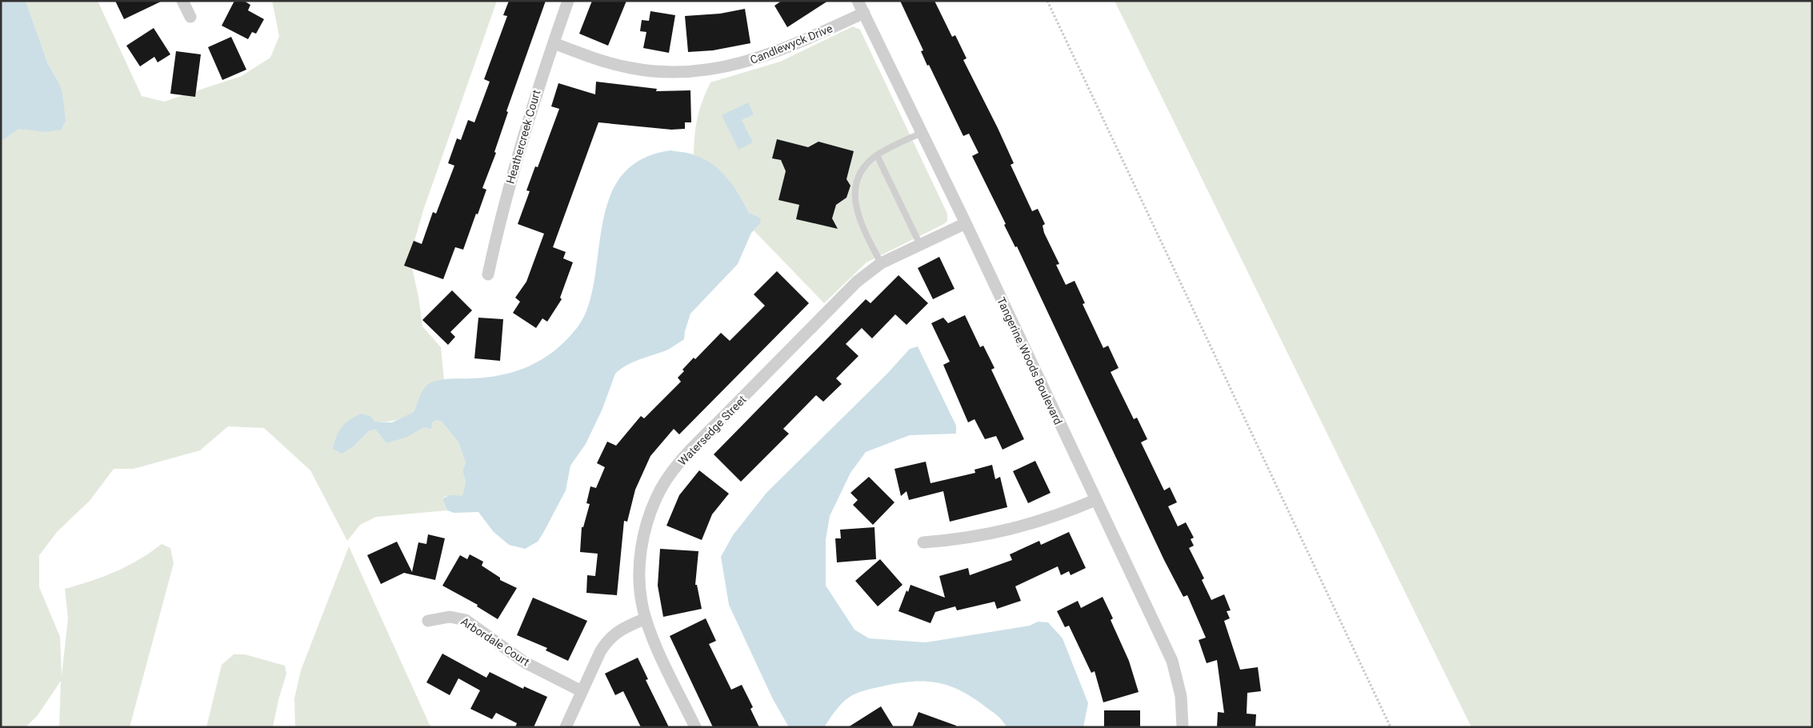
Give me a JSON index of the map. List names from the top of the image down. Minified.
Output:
{"streets":{"street":["Candlewyck Drive","Heathercreek Court","Tangerine Woods Boulevard","Watersedge Street","Arbordale Court"]},"crossings":[["Candlewyck Drive","Heathercreek Court"],["Candlewyck Drive","Tangerine Woods Boulevard"],["Tangerine Woods Boulevard","Watersedge Street"]]}
